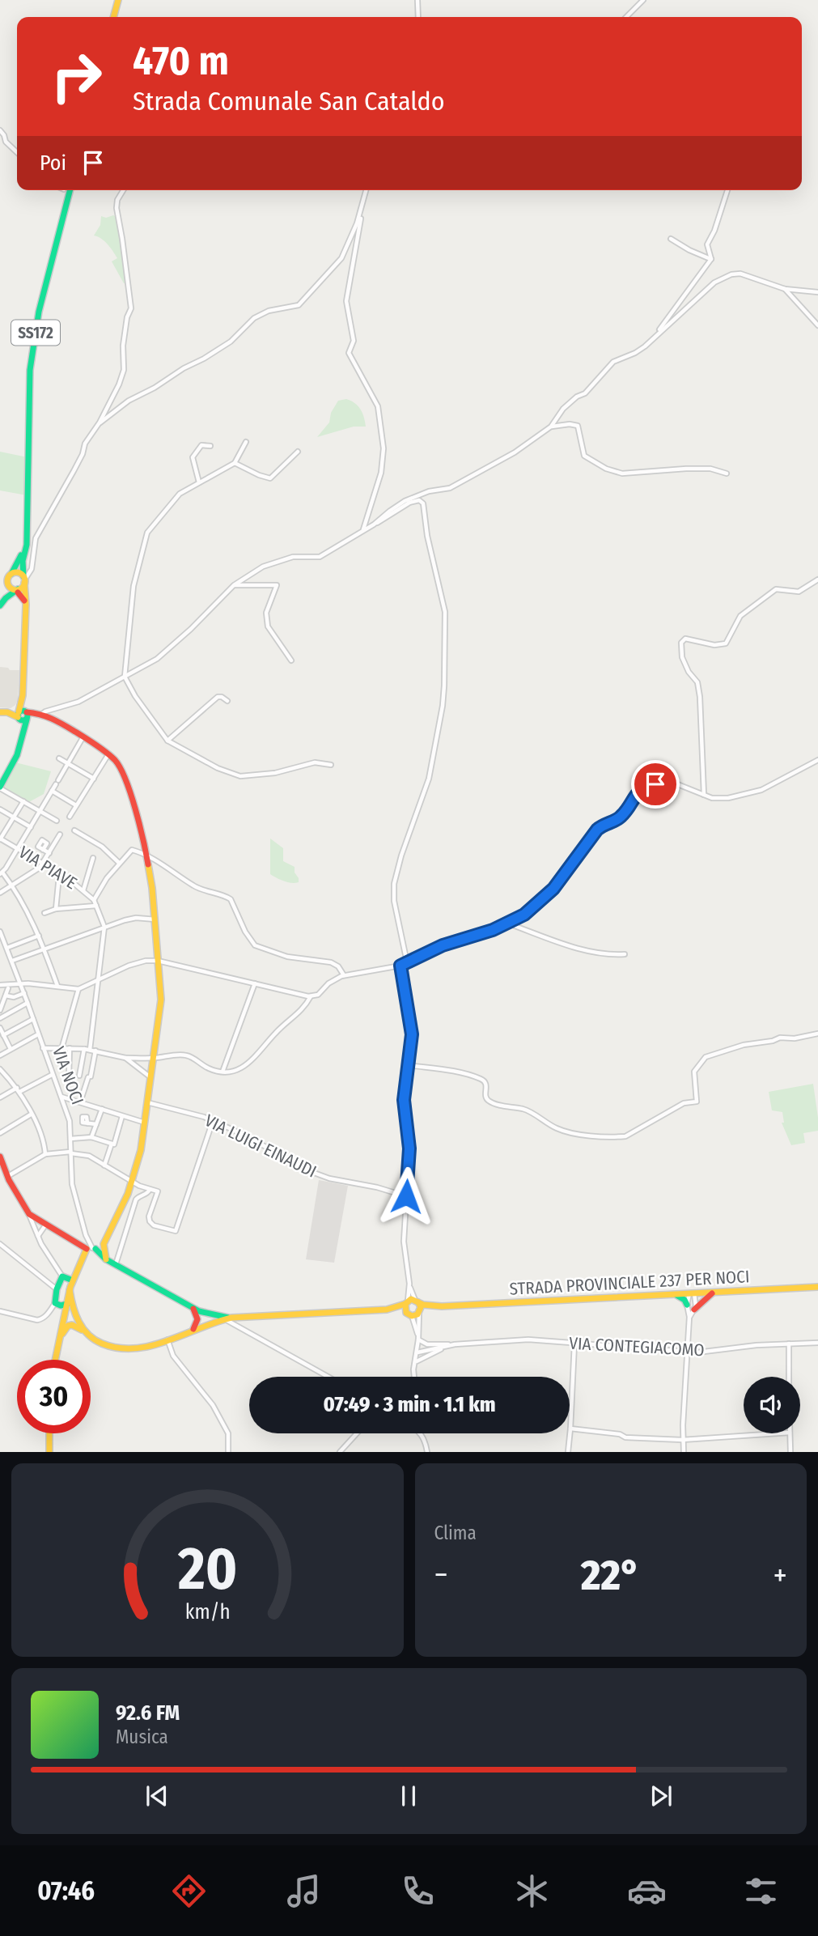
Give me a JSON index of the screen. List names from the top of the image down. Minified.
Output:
{"streets":{"main road":["SS172","STRADA PROVINCIALE 237 PER NOCI"],"street":["VIA PIAVE","VIA NOCI","VIA LUIGI EINAUDI","VIA CONTEGIACOMO"]},"page":{"turn":["470 m","Strada Comunale San Cataldo"],"then":"Poi","limit":"30","trip":"07:49 · 3 min · 1.1 km","tile":"Clima","heat":["−","22°","+"],"song":["92.6 FM","Musica"],"tabs":"07:46","gauge":["20","km/h"]}}
